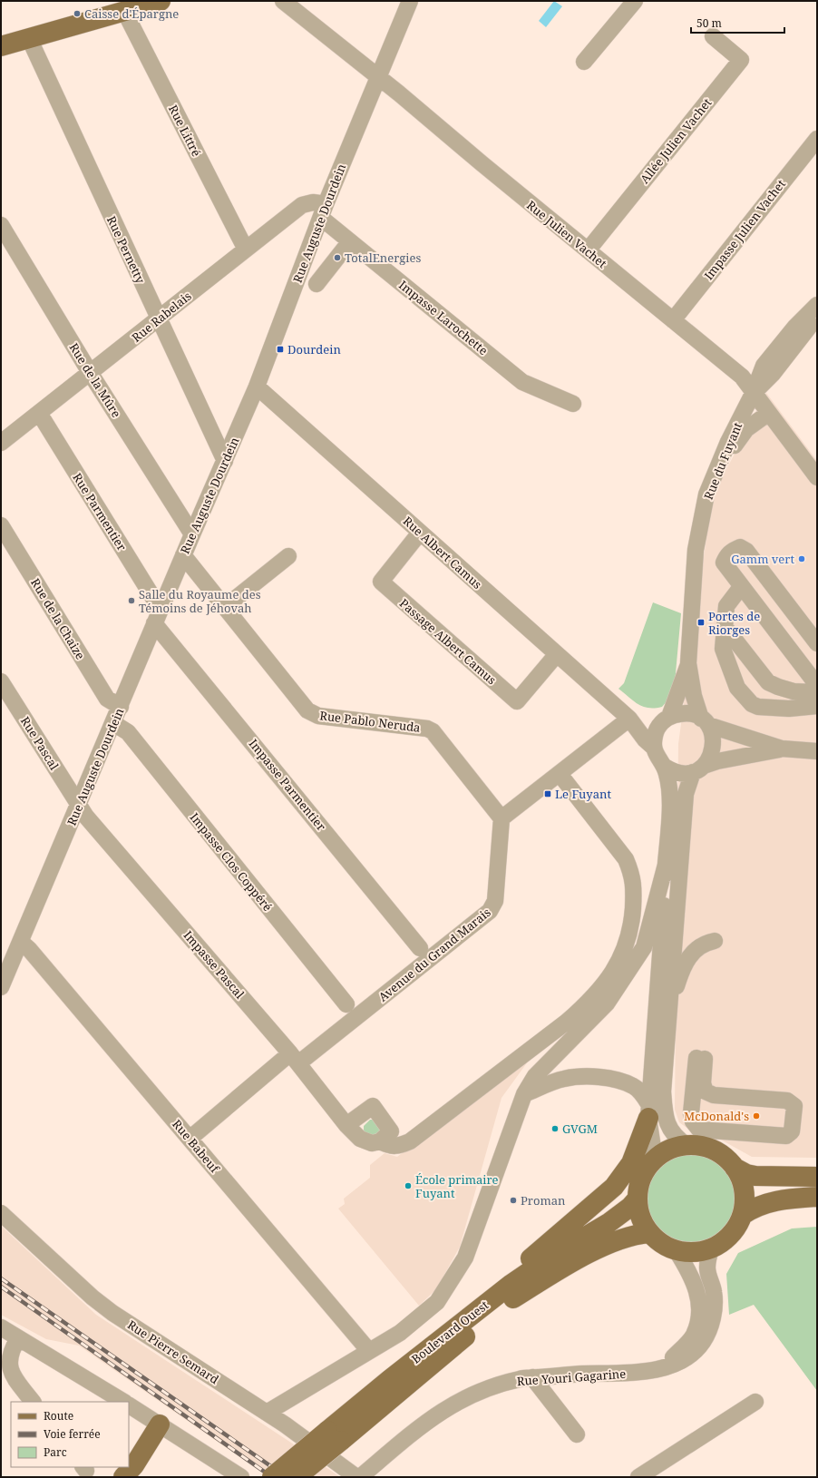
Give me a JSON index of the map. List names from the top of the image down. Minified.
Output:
{"streets":{"main road":["Boulevard Ouest"],"street":["Rue Littré","Allée Julien Vachet","Rue Auguste Dourdein","Impasse Julien Vachet","Rue Julien Vachet","Rue Pernetty","Rue Rabelais","Impasse Larochette","Rue de la Mûre","Rue du Fuyant","Rue Parmentier","Rue Albert Camus","Rue de la Chaize","Passage Albert Camus","Rue Pablo Neruda","Rue Pascal","Impasse Parmentier","Impasse Clos Coppéré","Avenue du Grand Marais","Impasse Pascal","Rue Babeuf","Rue Pierre Semard","Rue Youri Gagarine"]},"crossings":[["Rue Littré","Rue Rabelais"],["Allée Julien Vachet","Rue Julien Vachet"],["Rue Auguste Dourdein","Rue Julien Vachet"],["Rue Auguste Dourdein","Rue Pernetty"],["Rue Auguste Dourdein","Rue Rabelais"],["Rue Auguste Dourdein","Impasse Larochette"],["Rue Auguste Dourdein","Rue de la Mûre"],["Rue Auguste Dourdein","Rue Parmentier"],["Rue Auguste Dourdein","Rue Albert Camus"],["Rue Auguste Dourdein","Rue de la Chaize"],["Rue Auguste Dourdein","Rue Pablo Neruda"],["Rue Auguste Dourdein","Rue Pascal"],["Rue Auguste Dourdein","Impasse Parmentier"],["Rue Auguste Dourdein","Impasse Clos Coppéré"],["Rue Auguste Dourdein","Impasse Pascal"],["Rue Auguste Dourdein","Rue Babeuf"],["Impasse Julien Vachet","Rue Julien Vachet"],["Rue Julien Vachet","Rue du Fuyant"],["Rue Pernetty","Rue Rabelais"],["Rue Rabelais","Impasse Larochette"],["Rue Rabelais","Rue de la Mûre"],["Rue Rabelais","Rue Parmentier"],["Rue du Fuyant","Rue Albert Camus"],["Rue Parmentier","Impasse Parmentier"],["Rue Albert Camus","Passage Albert Camus"],["Rue Pablo Neruda","Avenue du Grand Marais"],["Rue Pascal","Impasse Pascal"],["Avenue du Grand Marais","Impasse Pascal"],["Avenue du Grand Marais","Rue Babeuf"],["Boulevard Ouest","Rue Youri Gagarine"]],"places":{"other":["Caisse d'Épargne","TotalEnergies","Gamm vert","Salle du Royaume des Témoins de Jéhovah","McDonald's","GVGM","École primaire Fuyant","Proman"],"transit":["Dourdein","Portes de Riorges","Le Fuyant"]},"legend":["Route","Voie ferrée","Parc"],"scale_bar":"50 m"}
